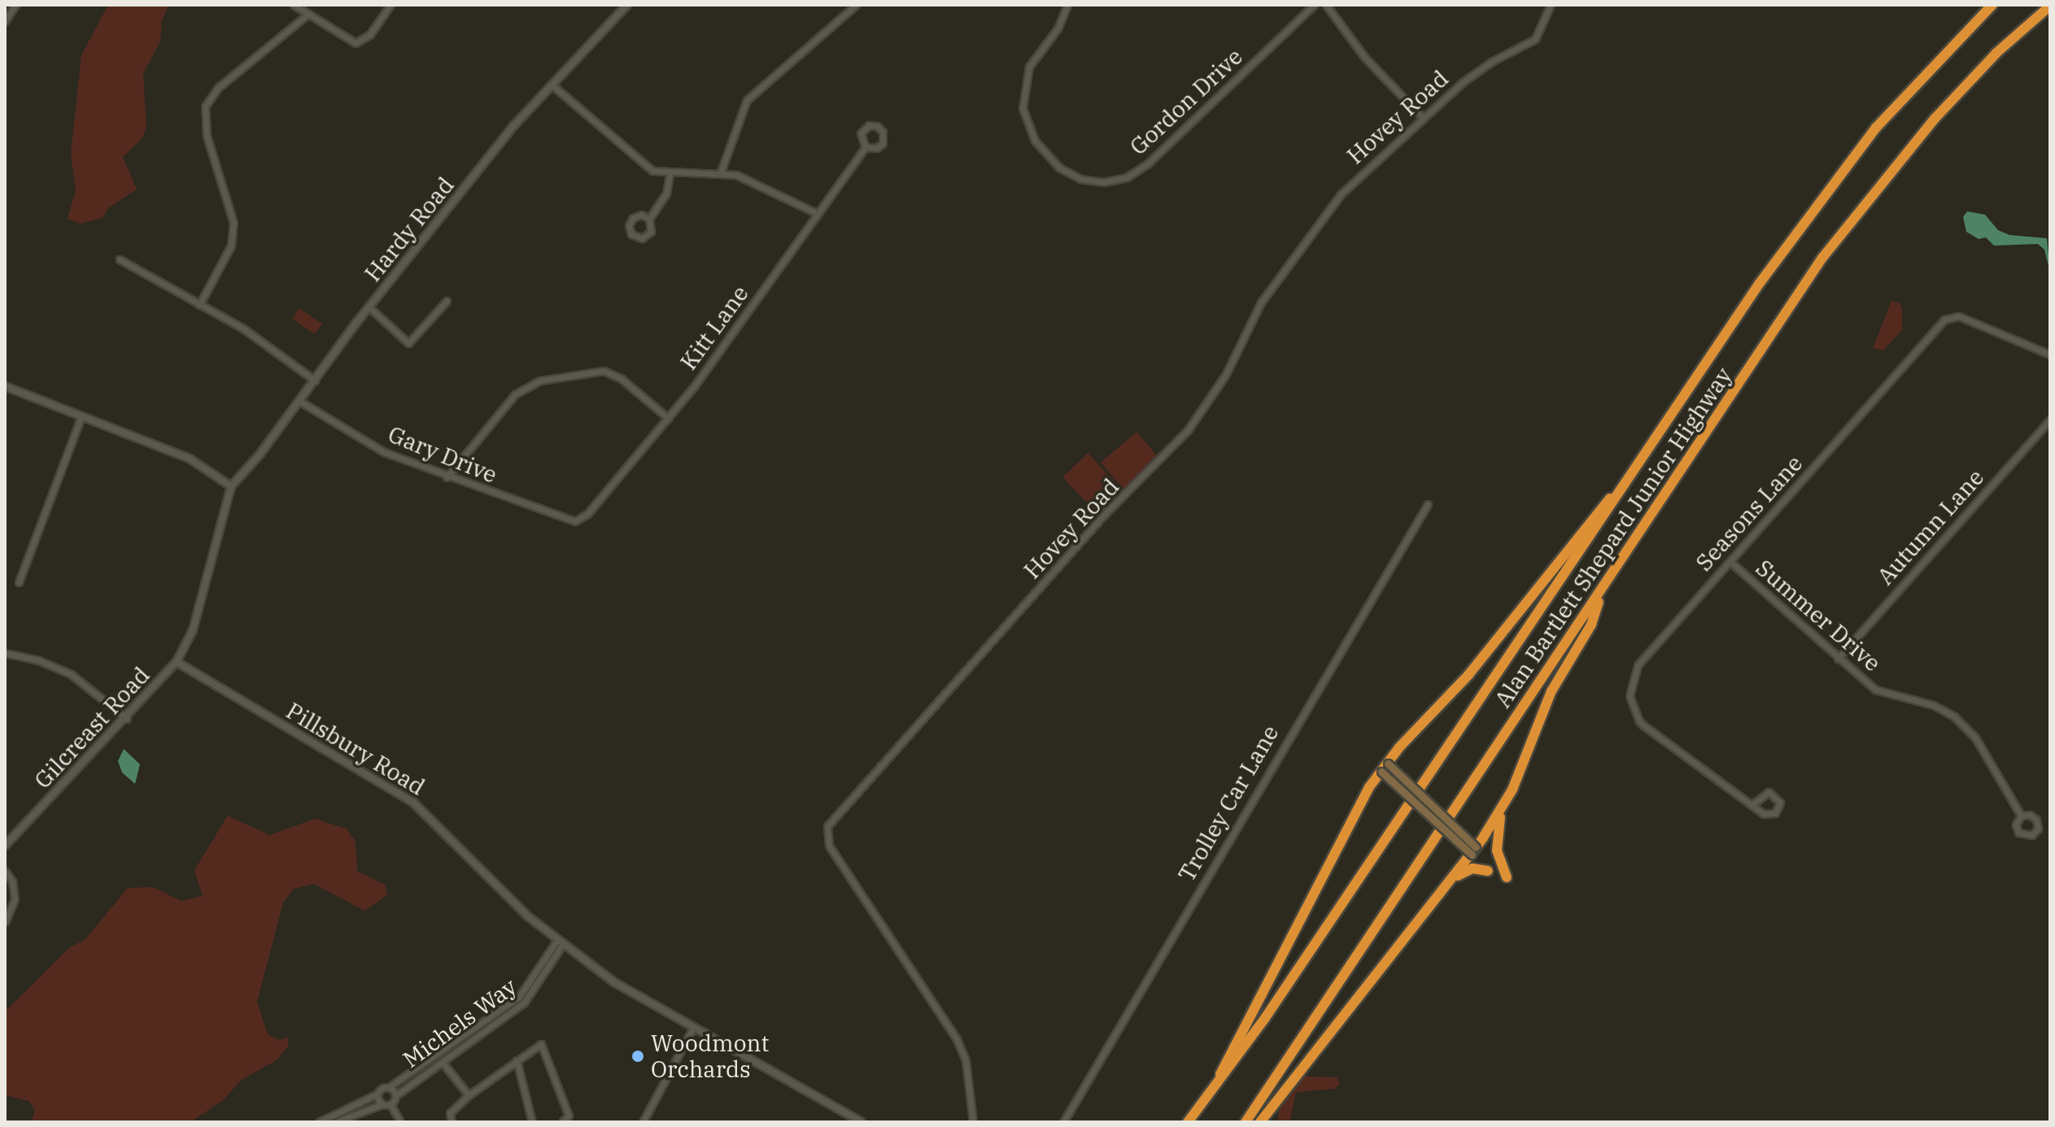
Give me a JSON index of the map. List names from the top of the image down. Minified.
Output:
{"streets":{"highway":["Alan Bartlett Shepard Junior Highway"],"street":["Gordon Drive","Hovey Road","Hardy Road","Kitt Lane","Gary Drive","Seasons Lane","Autumn Lane","Summer Drive","Gilcreast Road","Pillsbury Road","Trolley Car Lane","Michels Way"]},"crossings":[["Hardy Road","Gary Drive"],["Kitt Lane","Gary Drive"],["Seasons Lane","Summer Drive"],["Autumn Lane","Summer Drive"],["Gilcreast Road","Pillsbury Road"],["Pillsbury Road","Michels Way"]],"places":["Woodmont Orchards"]}
